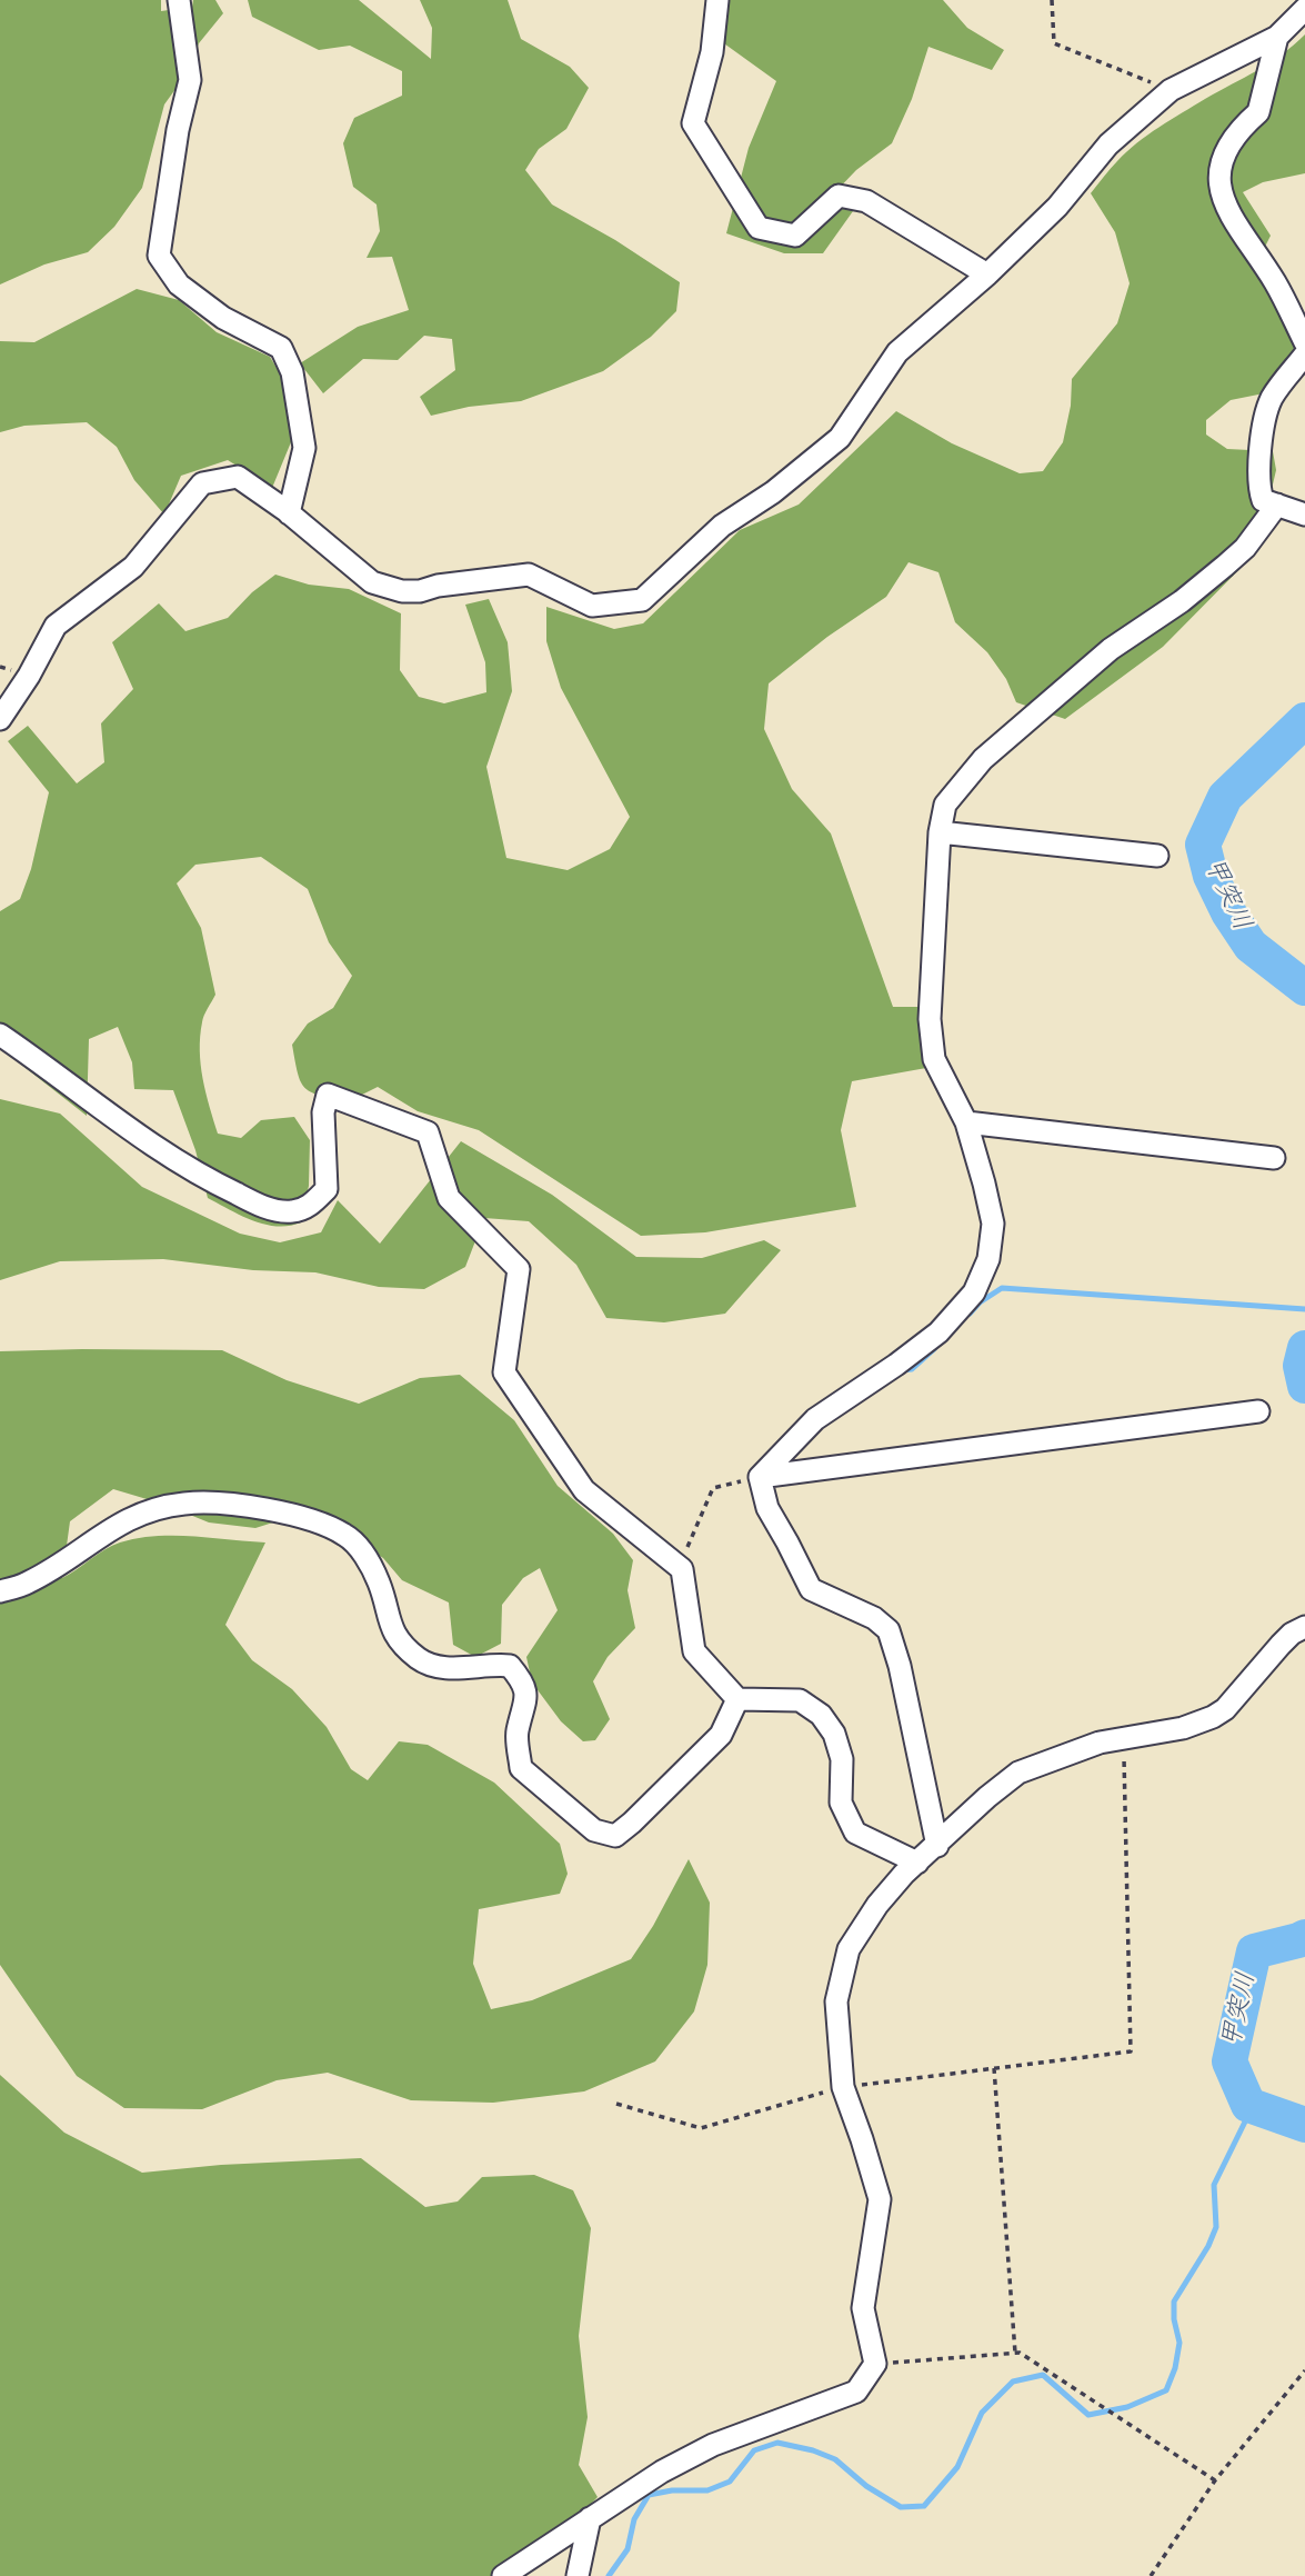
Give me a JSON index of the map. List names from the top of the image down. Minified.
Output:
{"water":["甲突川"]}
